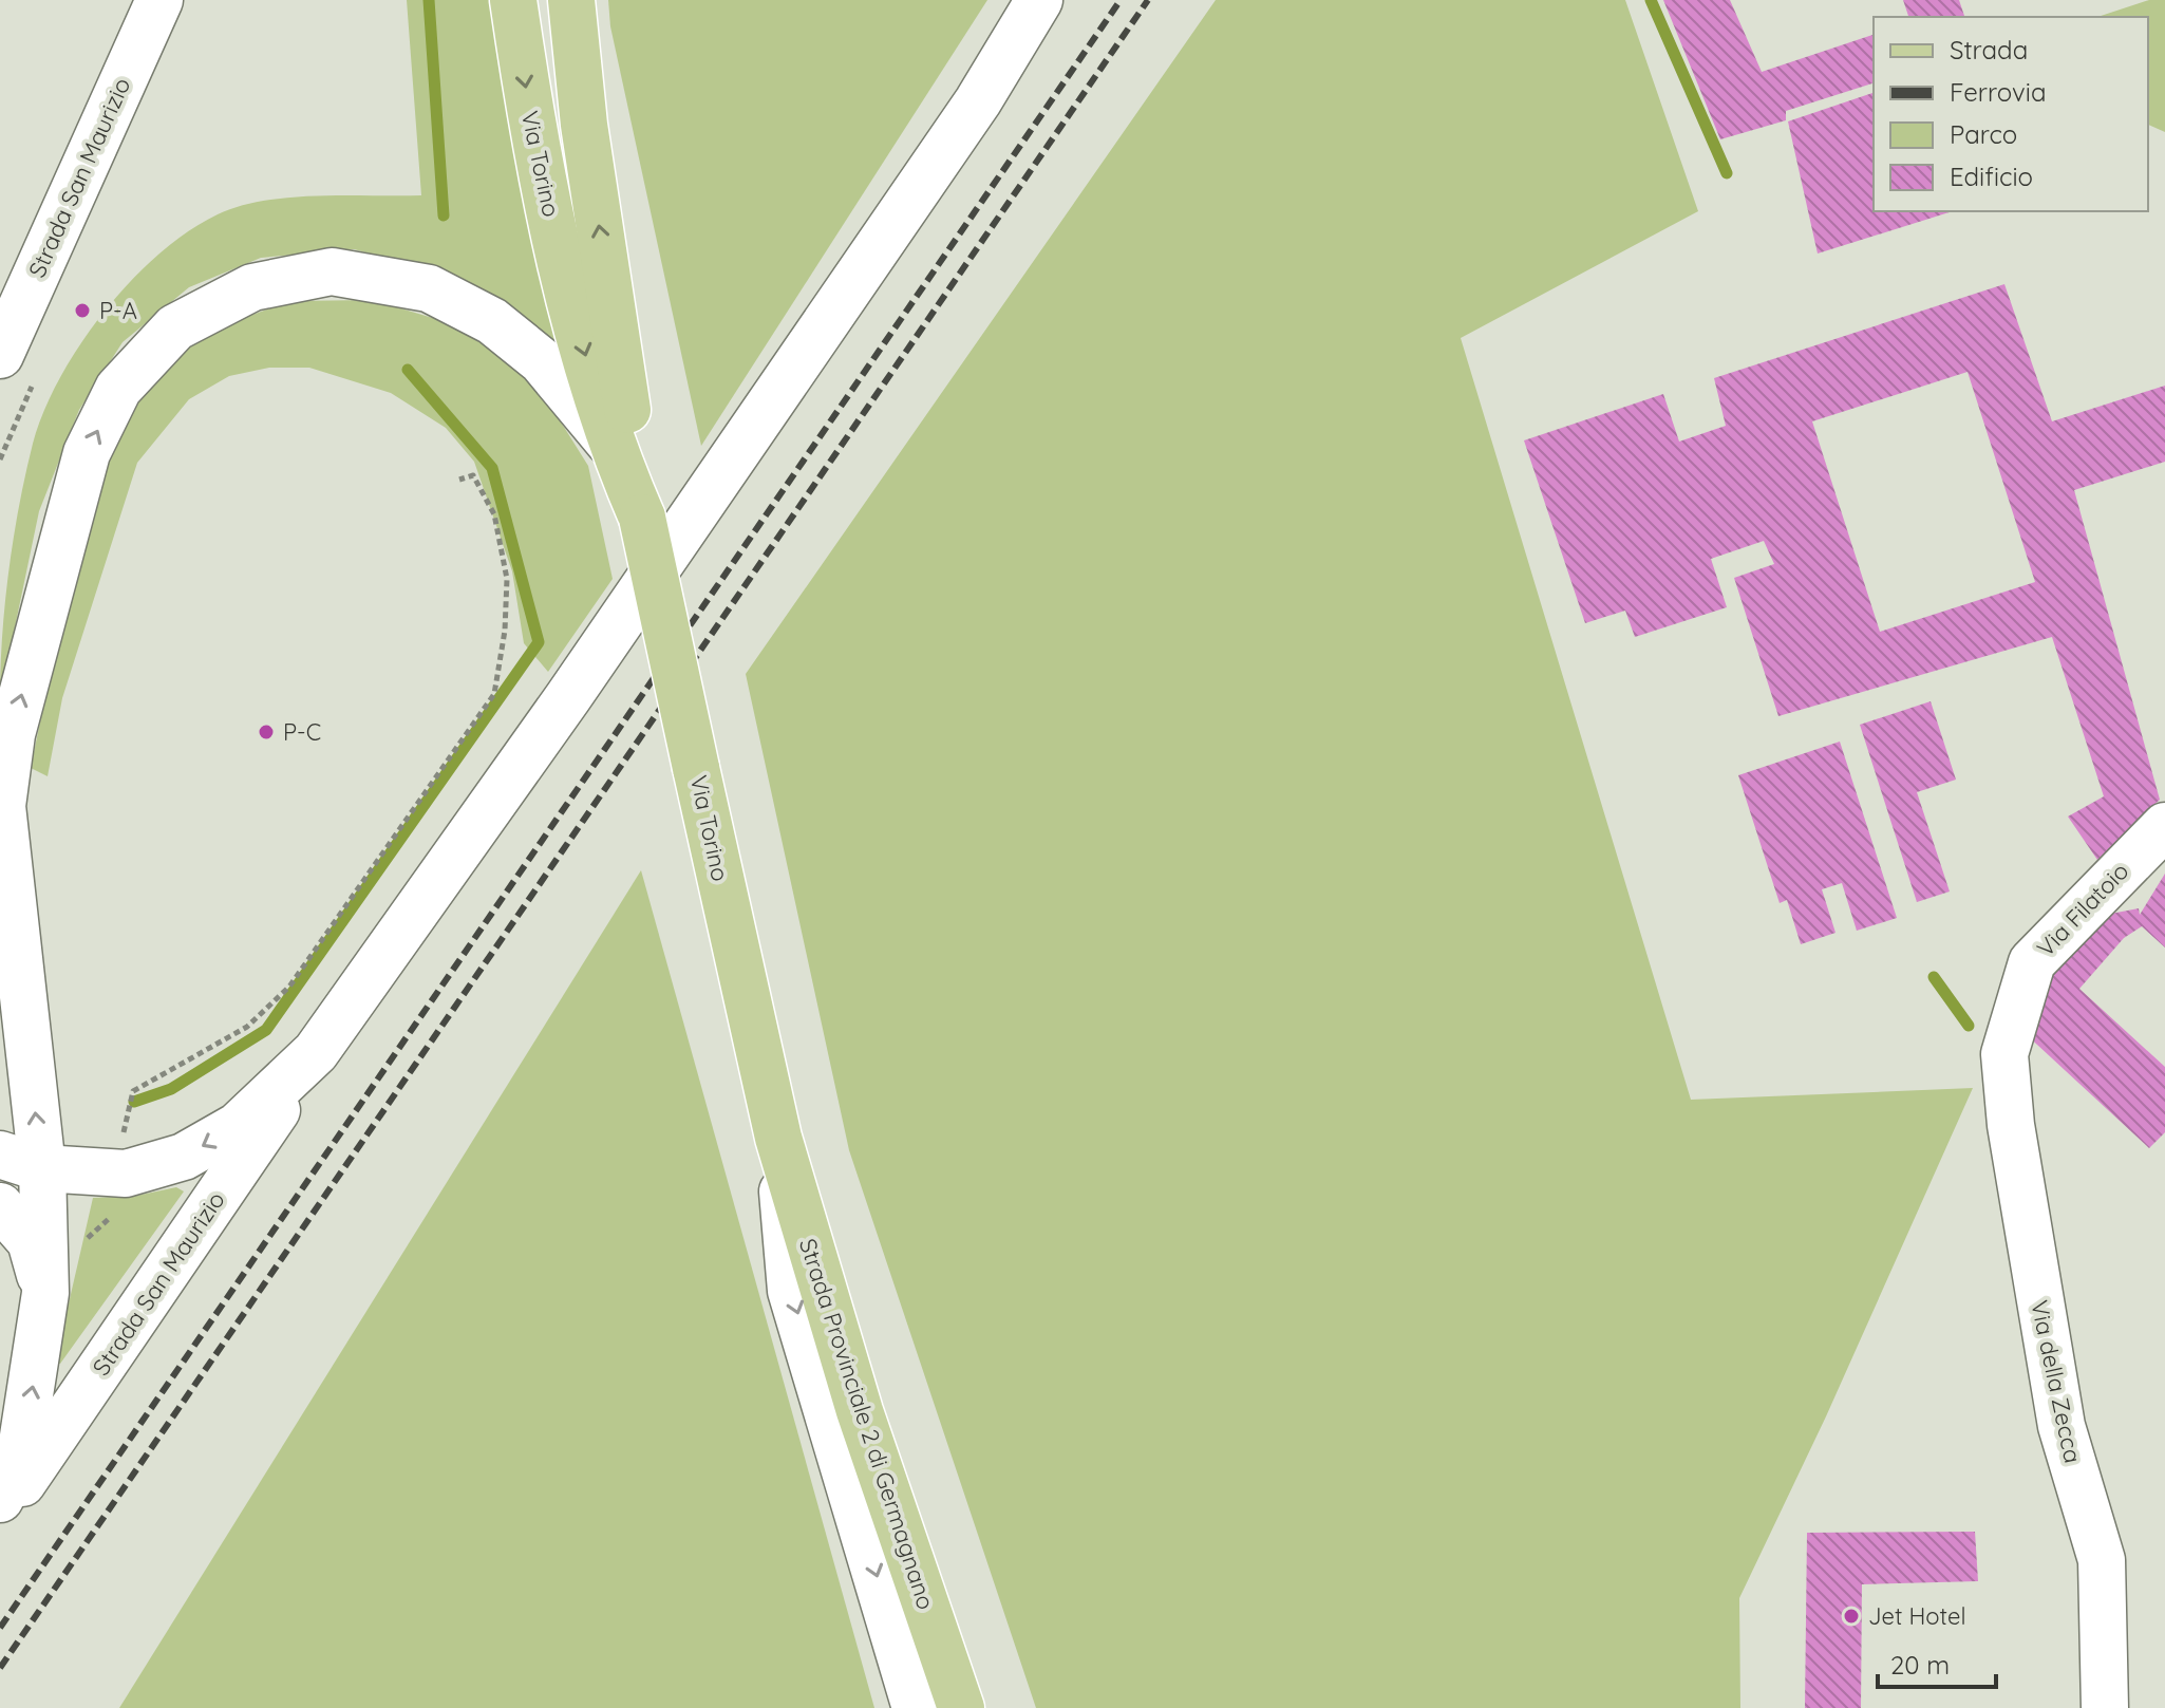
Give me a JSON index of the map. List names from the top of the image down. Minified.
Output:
{"streets":{"main road":["Via Torino","Strada Provinciale 2 di Germagnano"],"street":["Strada San Maurizio","Via Filatoio","Via della Zecca"]},"crossings":[["Via Torino","Strada Provinciale 2 di Germagnano"],["Via Filatoio","Via della Zecca"]],"places":["P-A","P-C","Jet Hotel"],"legend":["Strada","Ferrovia","Parco","Edificio"],"scale_bar":"20 m"}
